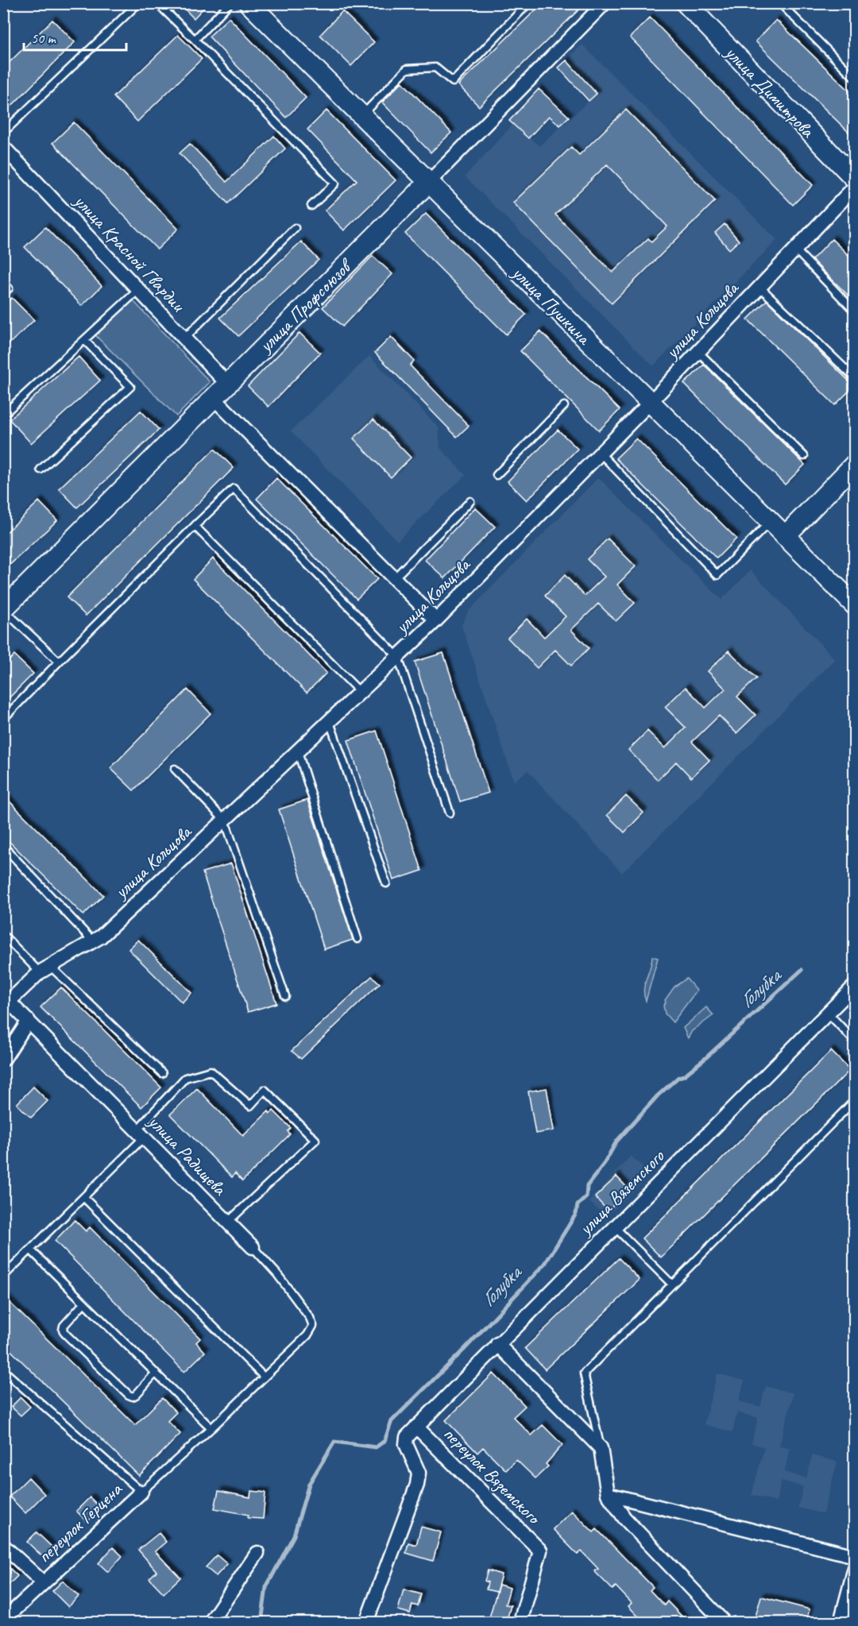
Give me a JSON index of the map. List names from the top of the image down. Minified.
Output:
{"streets":{"main road":["улица Димитрова","улица Пушкина","улица Профсоюзов"],"street":["улица Красной Гвардии","улица Кольцова","улица Радищева","улица Вяземского","переулок Вяземского","переулок Герцена"]},"crossings":[["улица Красной Гвардии","улица Профсоюзов"],["улица Пушкина","улица Профсоюзов"],["улица Пушкина","улица Кольцова"],["улица Кольцова","улица Радищева"],["улица Вяземского","переулок Вяземского"]],"water":["Голубка"],"scale_bar":"50 m"}
